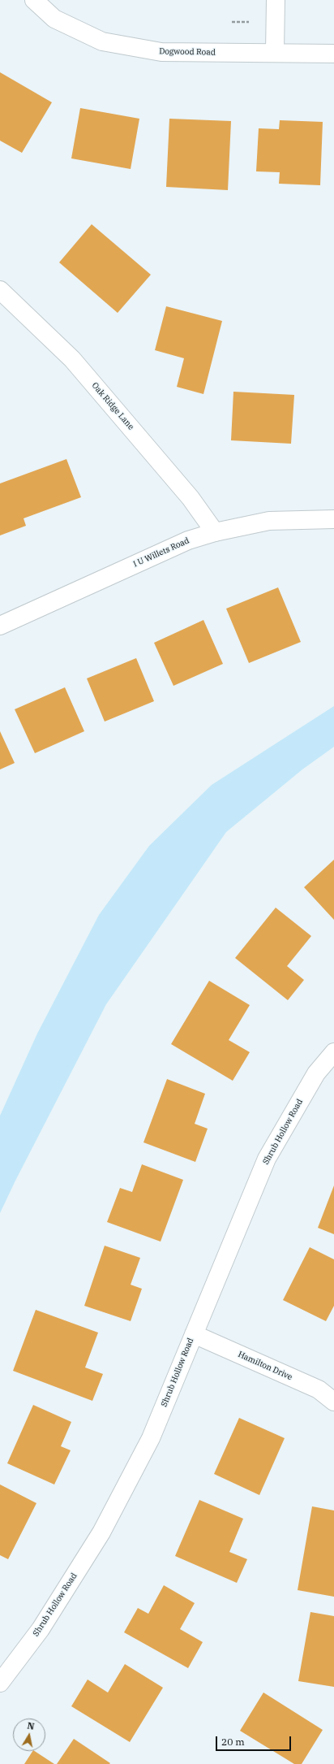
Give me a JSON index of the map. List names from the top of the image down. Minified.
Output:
{"streets":{"street":["Dogwood Road","Oak Ridge Lane","I U Willets Road","Shrub Hollow Road","Hamilton Drive"]},"crossings":[["Oak Ridge Lane","I U Willets Road"],["Shrub Hollow Road","Hamilton Drive"]],"scale_bar":"20 m","north":"top"}
